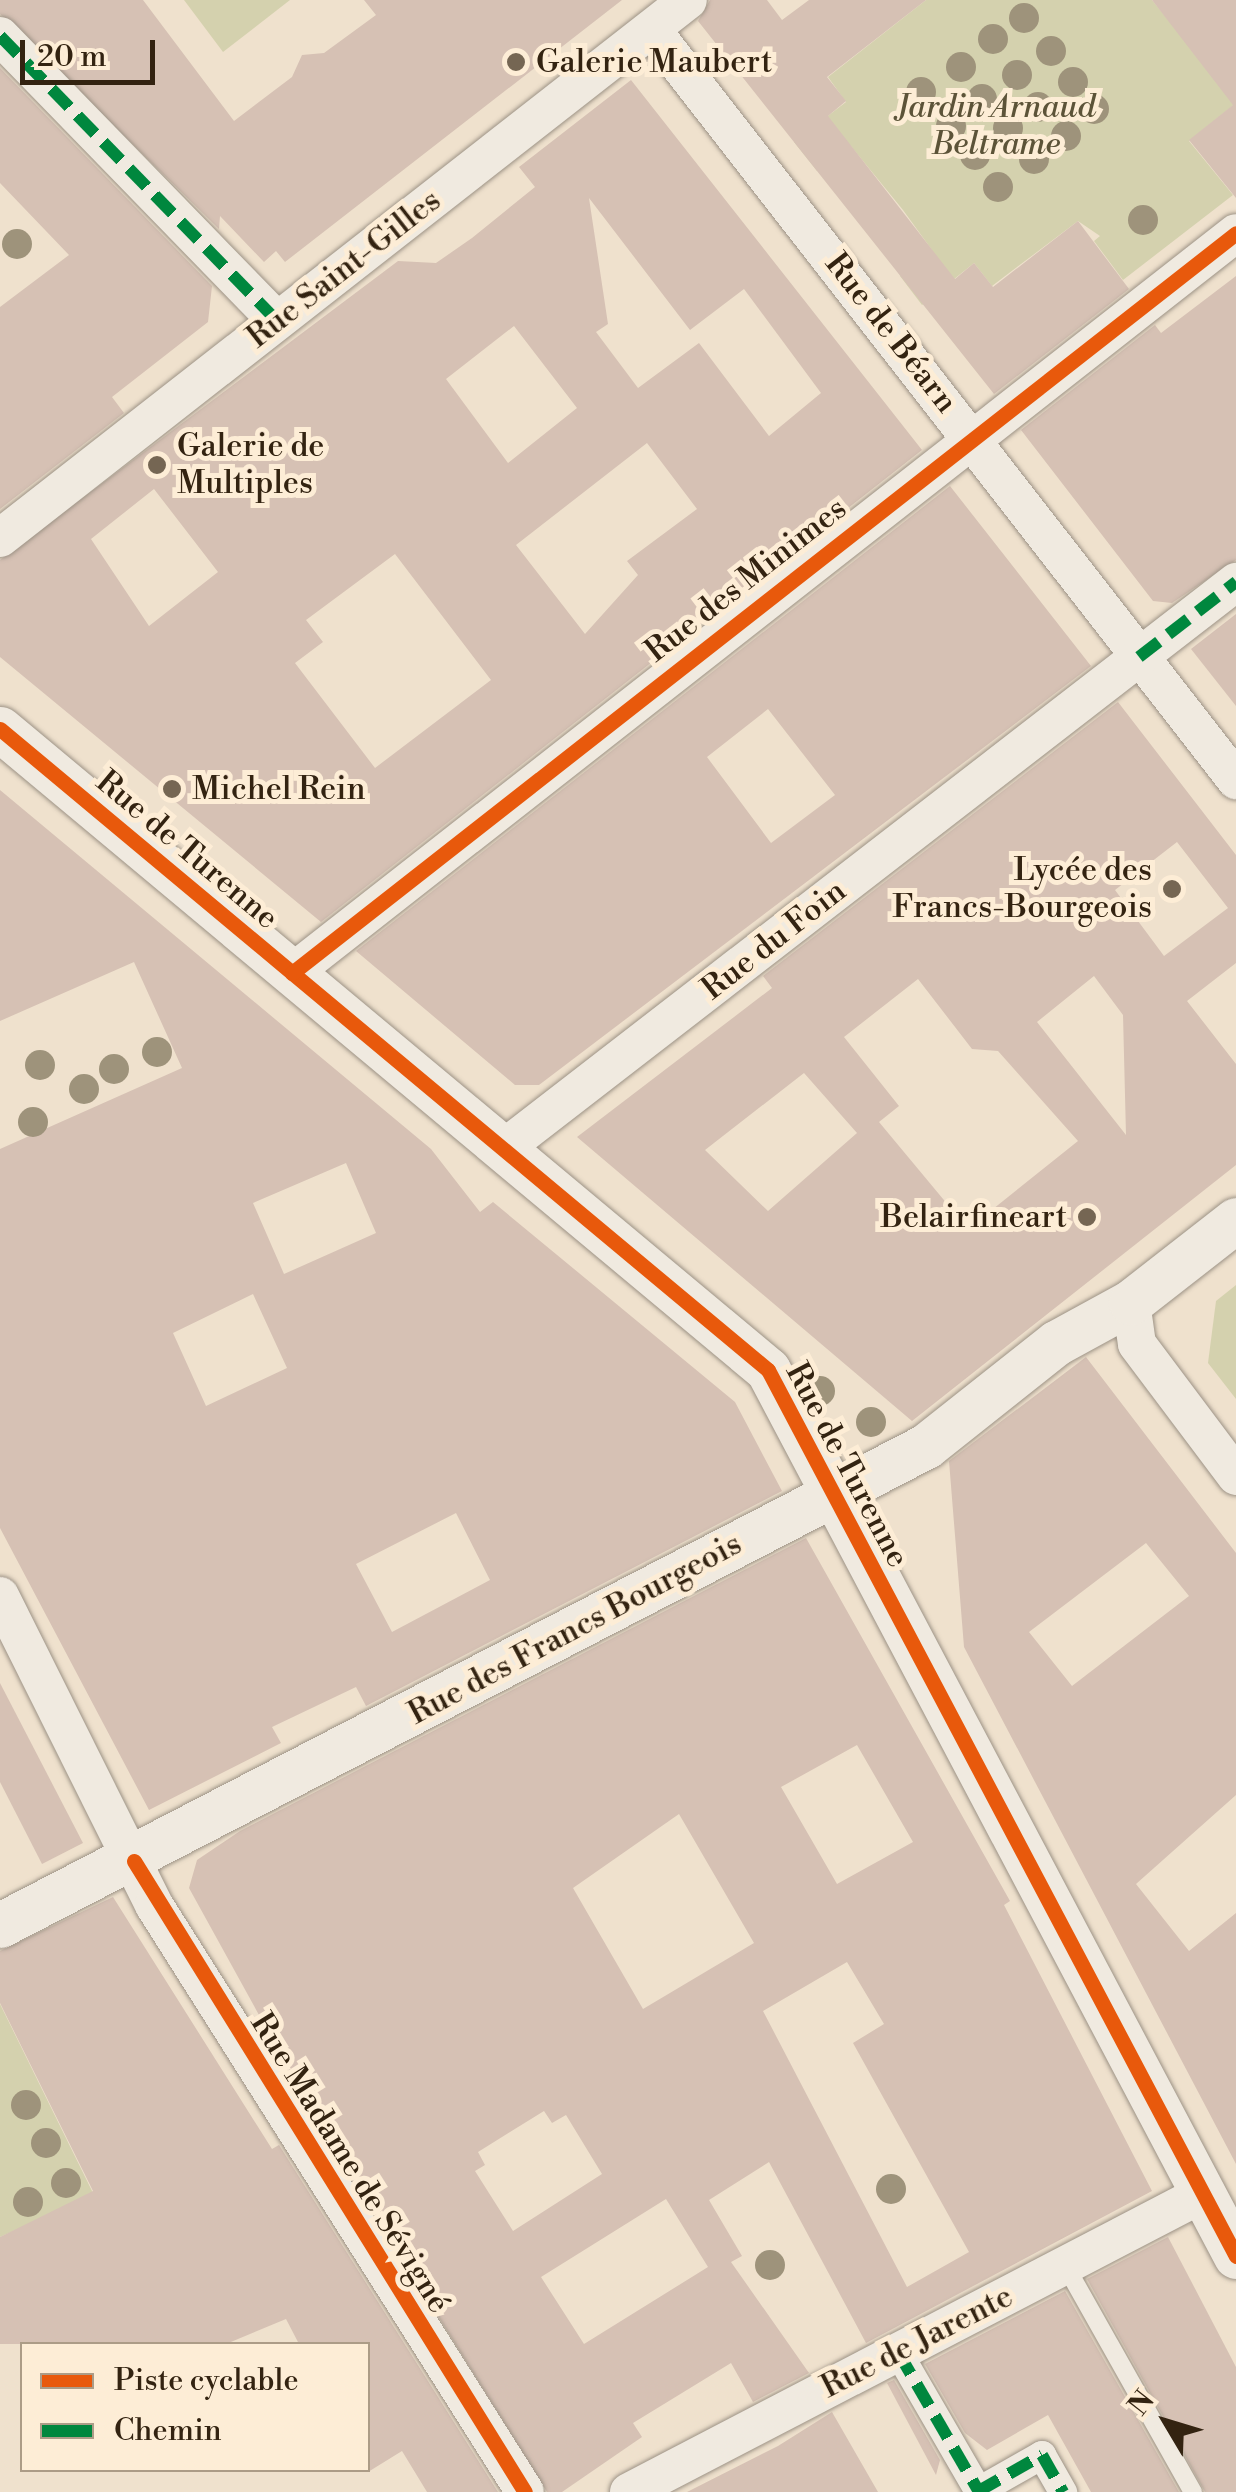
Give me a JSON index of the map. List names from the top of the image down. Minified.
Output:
{"streets":{"street":["Rue Saint-Gilles","Rue de Béarn","Rue des Minimes","Rue de Turenne","Rue du Foin","Rue des Francs Bourgeois","Rue Madame de Sévigné","Rue de Jarente"]},"crossings":[["Rue Saint-Gilles","Rue de Béarn"],["Rue de Béarn","Rue des Minimes"],["Rue de Béarn","Rue du Foin"],["Rue des Minimes","Rue de Turenne"],["Rue de Turenne","Rue du Foin"],["Rue de Turenne","Rue des Francs Bourgeois"],["Rue de Turenne","Rue de Jarente"],["Rue des Francs Bourgeois","Rue Madame de Sévigné"]],"parks":["Jardin Arnaud Beltrame"],"places":["Galerie Maubert","Galerie de Multiples","Michel Rein","Lycée des Francs-Bourgeois","Belairfineart"],"legend":["Piste cyclable","Chemin"],"scale_bar":"20 m","north":"top left"}
